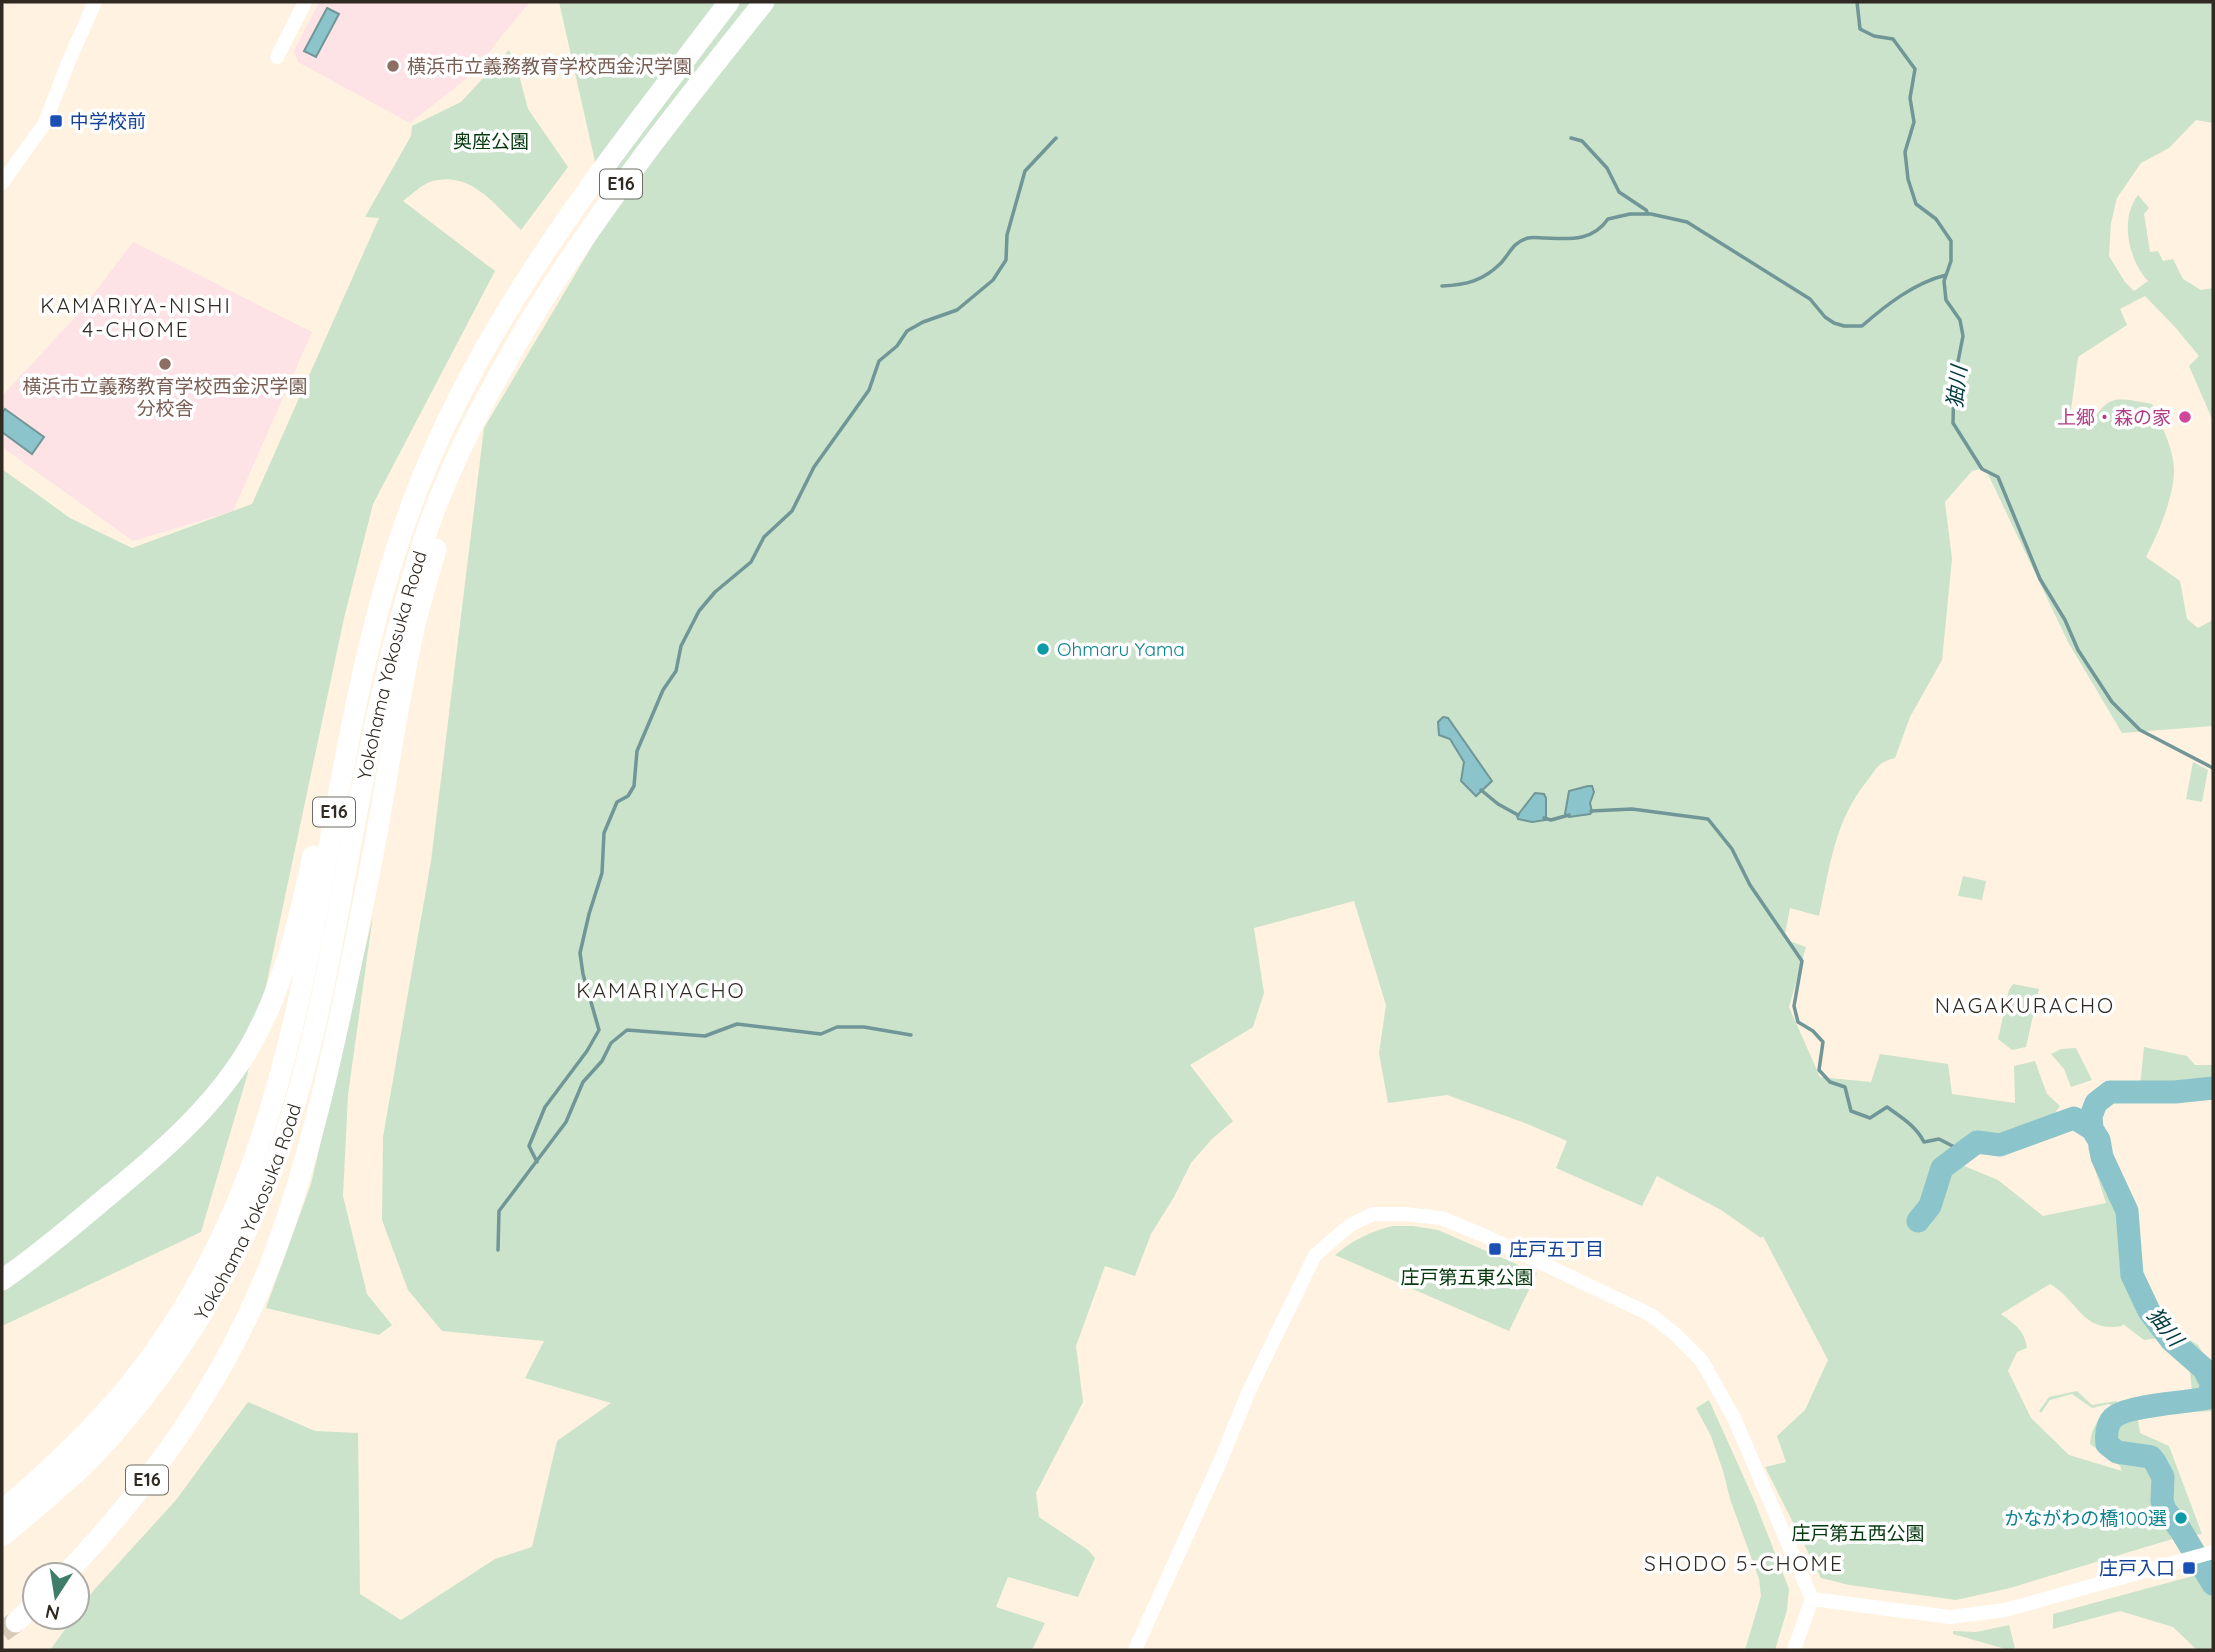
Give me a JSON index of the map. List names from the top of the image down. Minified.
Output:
{"streets":{"highway":["E16","Yokohama Yokosuka Road"]},"crossings":[["E16","Yokohama Yokosuka Road"]],"districts":["KAMARIYA-NISHI 4-CHOME","KAMARIYACHO","NAGAKURACHO","SHODO 5-CHOME"],"water":["㹨川"],"parks":["奥座公園","庄戸第五東公園","庄戸第五西公園"],"places":{"other":["横浜市立義務教育学校西金沢学園","横浜市立義務教育学校西金沢学園 分校舎","上郷・森の家","Ohmaru Yama","かながわの橋100選"],"transit":["中学校前","庄戸五丁目","庄戸入口"]},"north":"bottom"}
